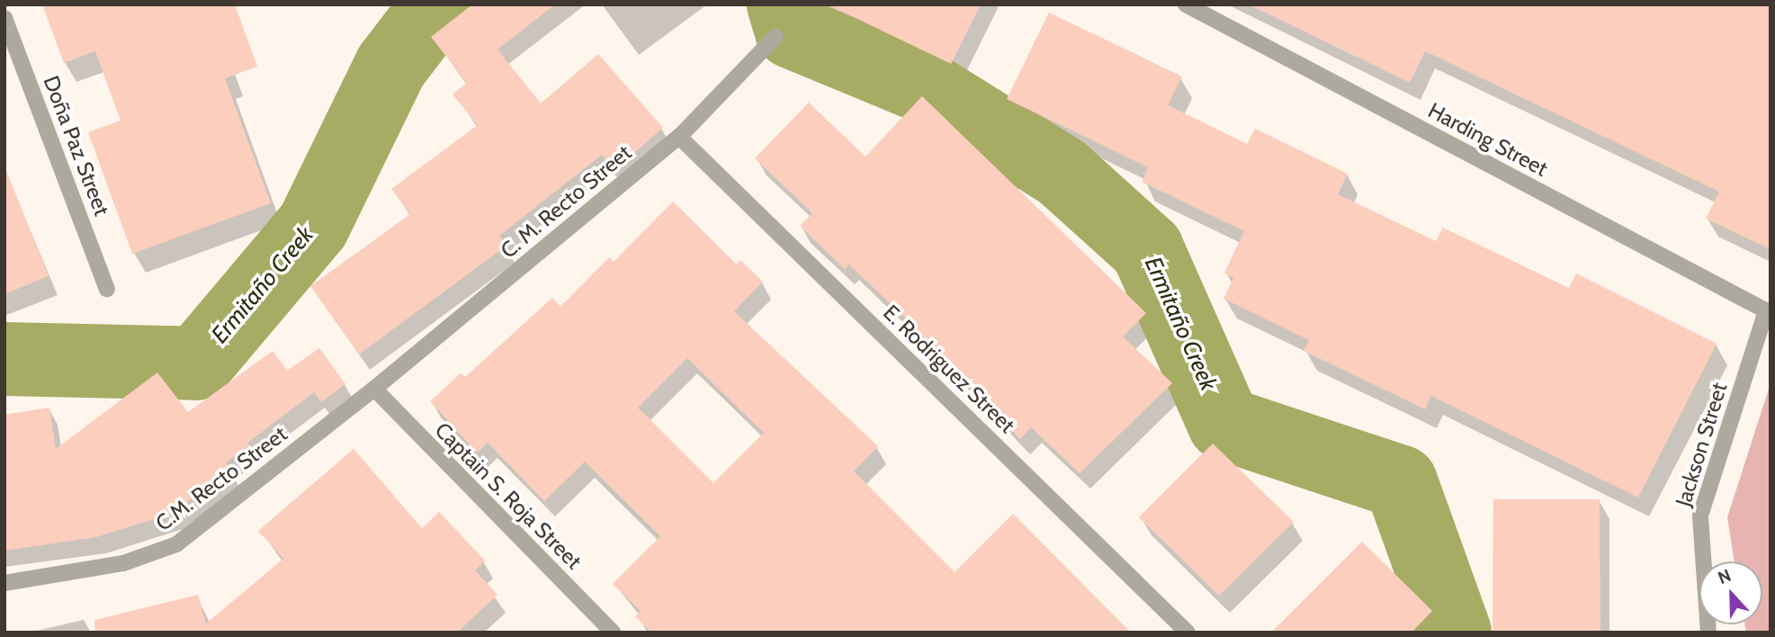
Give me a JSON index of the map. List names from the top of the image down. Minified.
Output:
{"streets":{"street":["Harding Street","Doña Paz Street","C. M. Recto Street","E. Rodriguez Street","Jackson Street","C.M. Recto Street","Captain S. Roja Street"]},"crossings":[["Harding Street","Jackson Street"],["C. M. Recto Street","E. Rodriguez Street"],["C. M. Recto Street","C.M. Recto Street"],["C. M. Recto Street","Captain S. Roja Street"],["C.M. Recto Street","Captain S. Roja Street"]],"water":["Ermitaño Creek"],"north":"top"}
